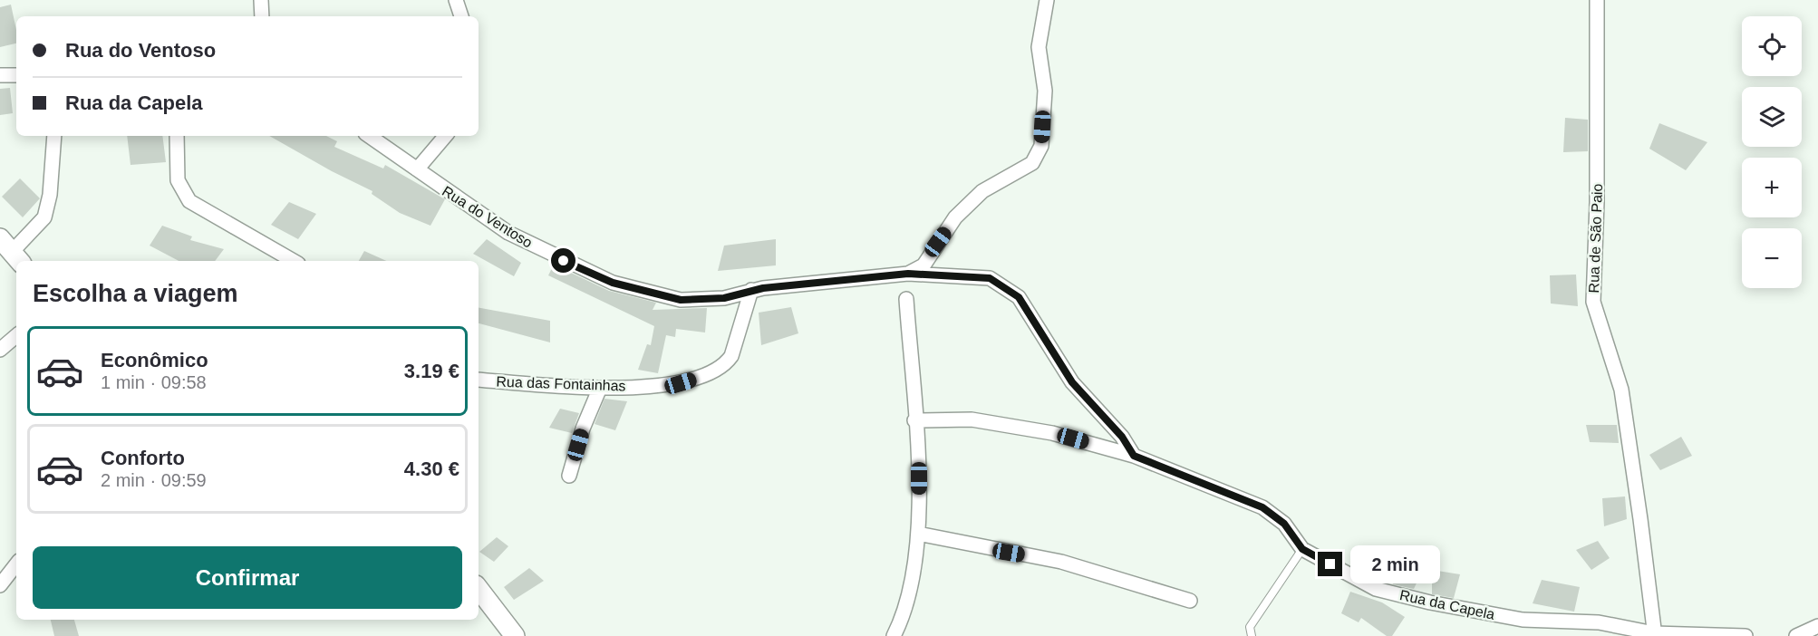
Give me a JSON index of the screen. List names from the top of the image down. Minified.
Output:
{"streets":{"street":["Rua do Ventoso","Rua de São Paio","Rua das Fontainhas","Rua da Capela"]},"crossings":[["Rua do Ventoso","Rua das Fontainhas"],["Rua de São Paio","Rua da Capela"]],"page":{"map_buttons":["+","−"],"banner":["Rua do Ventoso","Rua da Capela"],"heading":"Escolha a viagem","list":[{"name":"Econômico","note":"1 min · 09:58","value":"3.19 €"},{"name":"Conforto","note":"2 min · 09:59","value":"4.30 €"}],"buttons":"Confirmar","bubble":"2 min"}}
